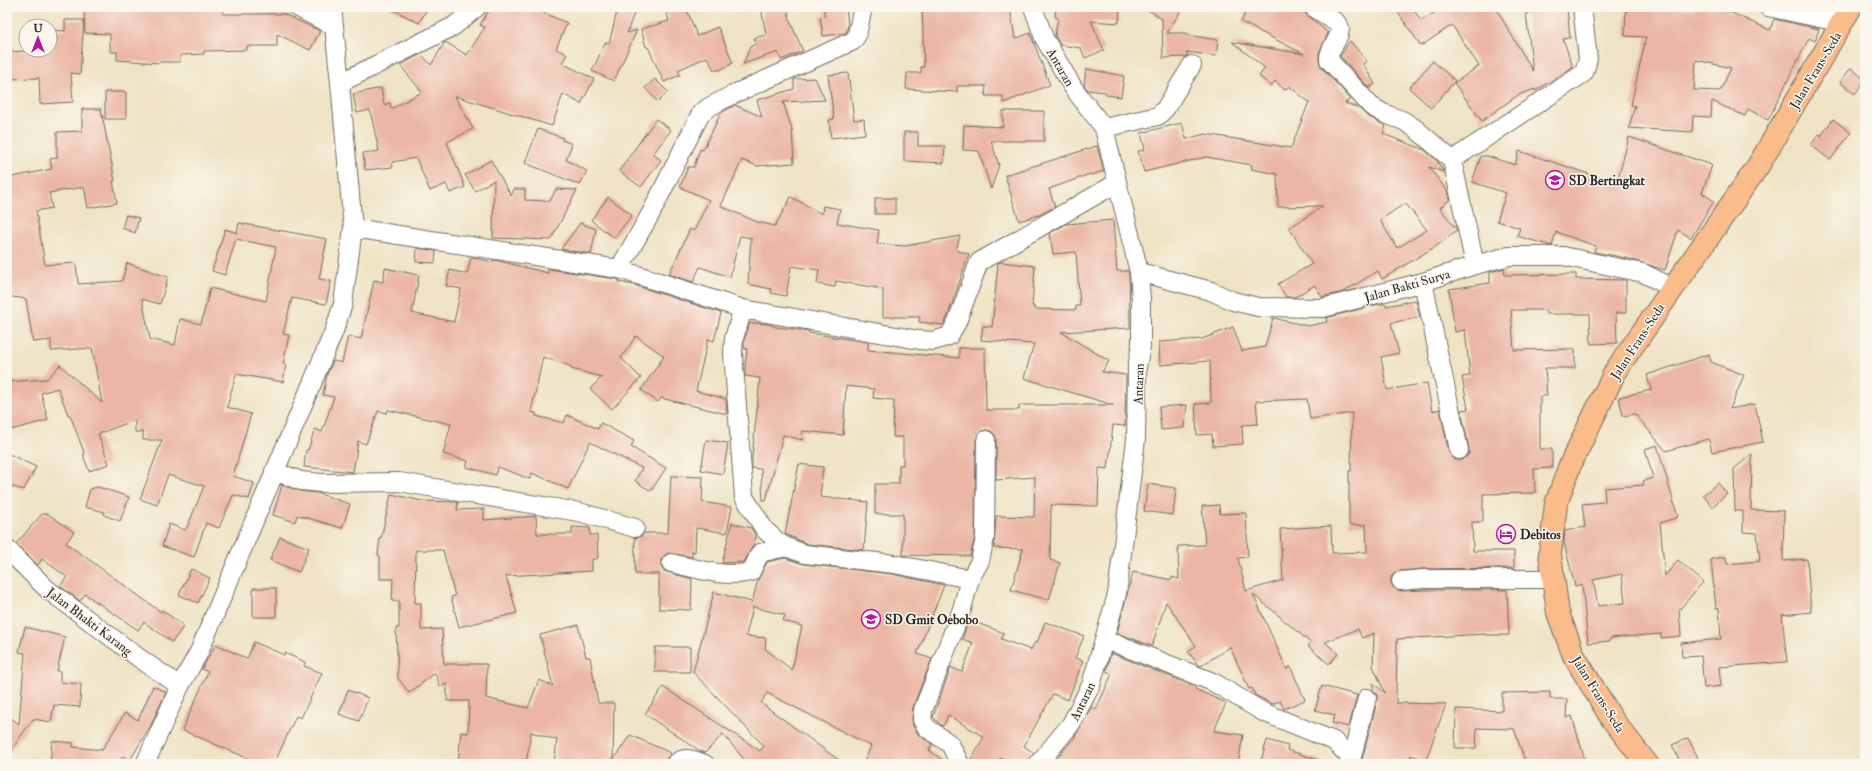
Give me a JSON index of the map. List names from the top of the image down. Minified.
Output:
{"streets":{"main road":["Jalan Frans-Seda"],"street":["Antaran","Jalan Bakti Surya","Jalan Bhakti Karang"]},"crossings":[["Antaran","Jalan Bakti Surya"],["Jalan Frans-Seda","Jalan Bakti Surya"]],"places":{"school or university":["SD Bertingkat","SD Gmit Oebobo"],"hotel":["Debitos"]},"north":"top"}
